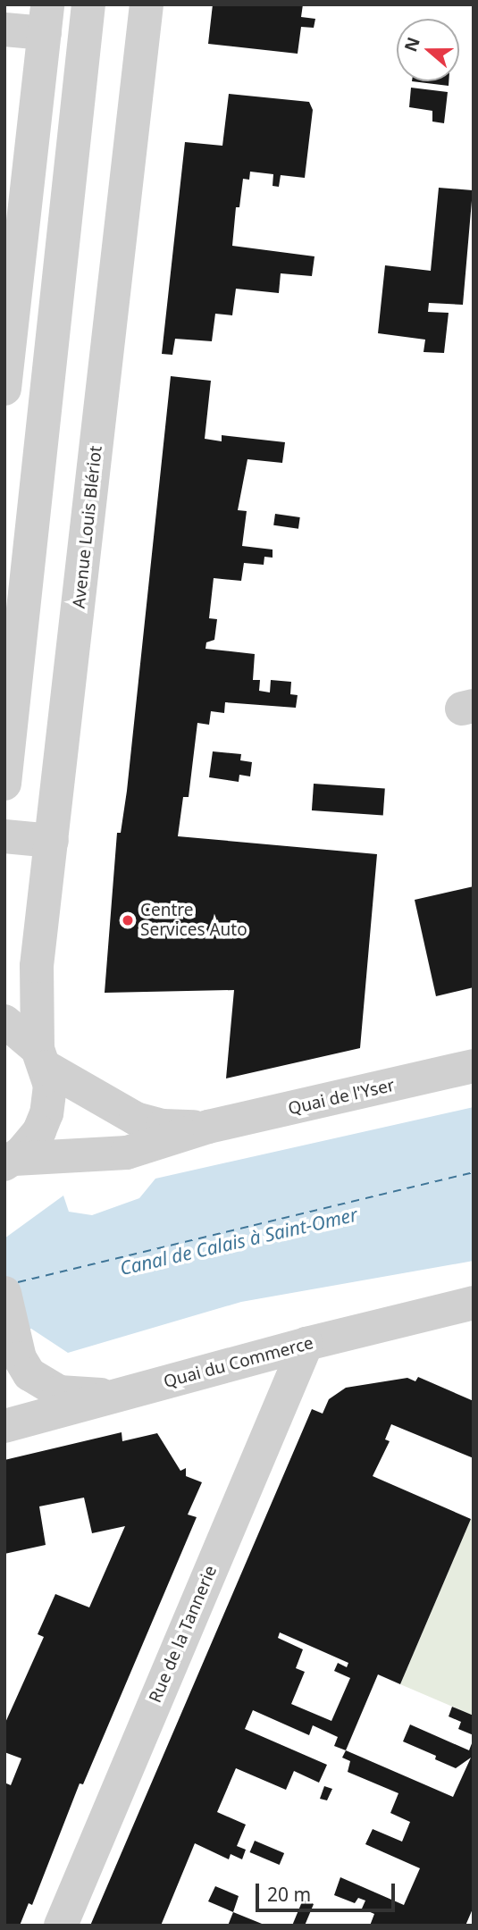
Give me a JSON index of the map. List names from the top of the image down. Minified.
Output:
{"streets":{"street":["Avenue Louis Blériot","Quai de l'Yser","Quai du Commerce","Rue de la Tannerie"]},"crossings":[["Avenue Louis Blériot","Quai de l'Yser"],["Quai du Commerce","Rue de la Tannerie"]],"water":["Canal de Calais à Saint-Omer"],"places":["Centre Services Auto"],"scale_bar":"20 m","north":"left"}
